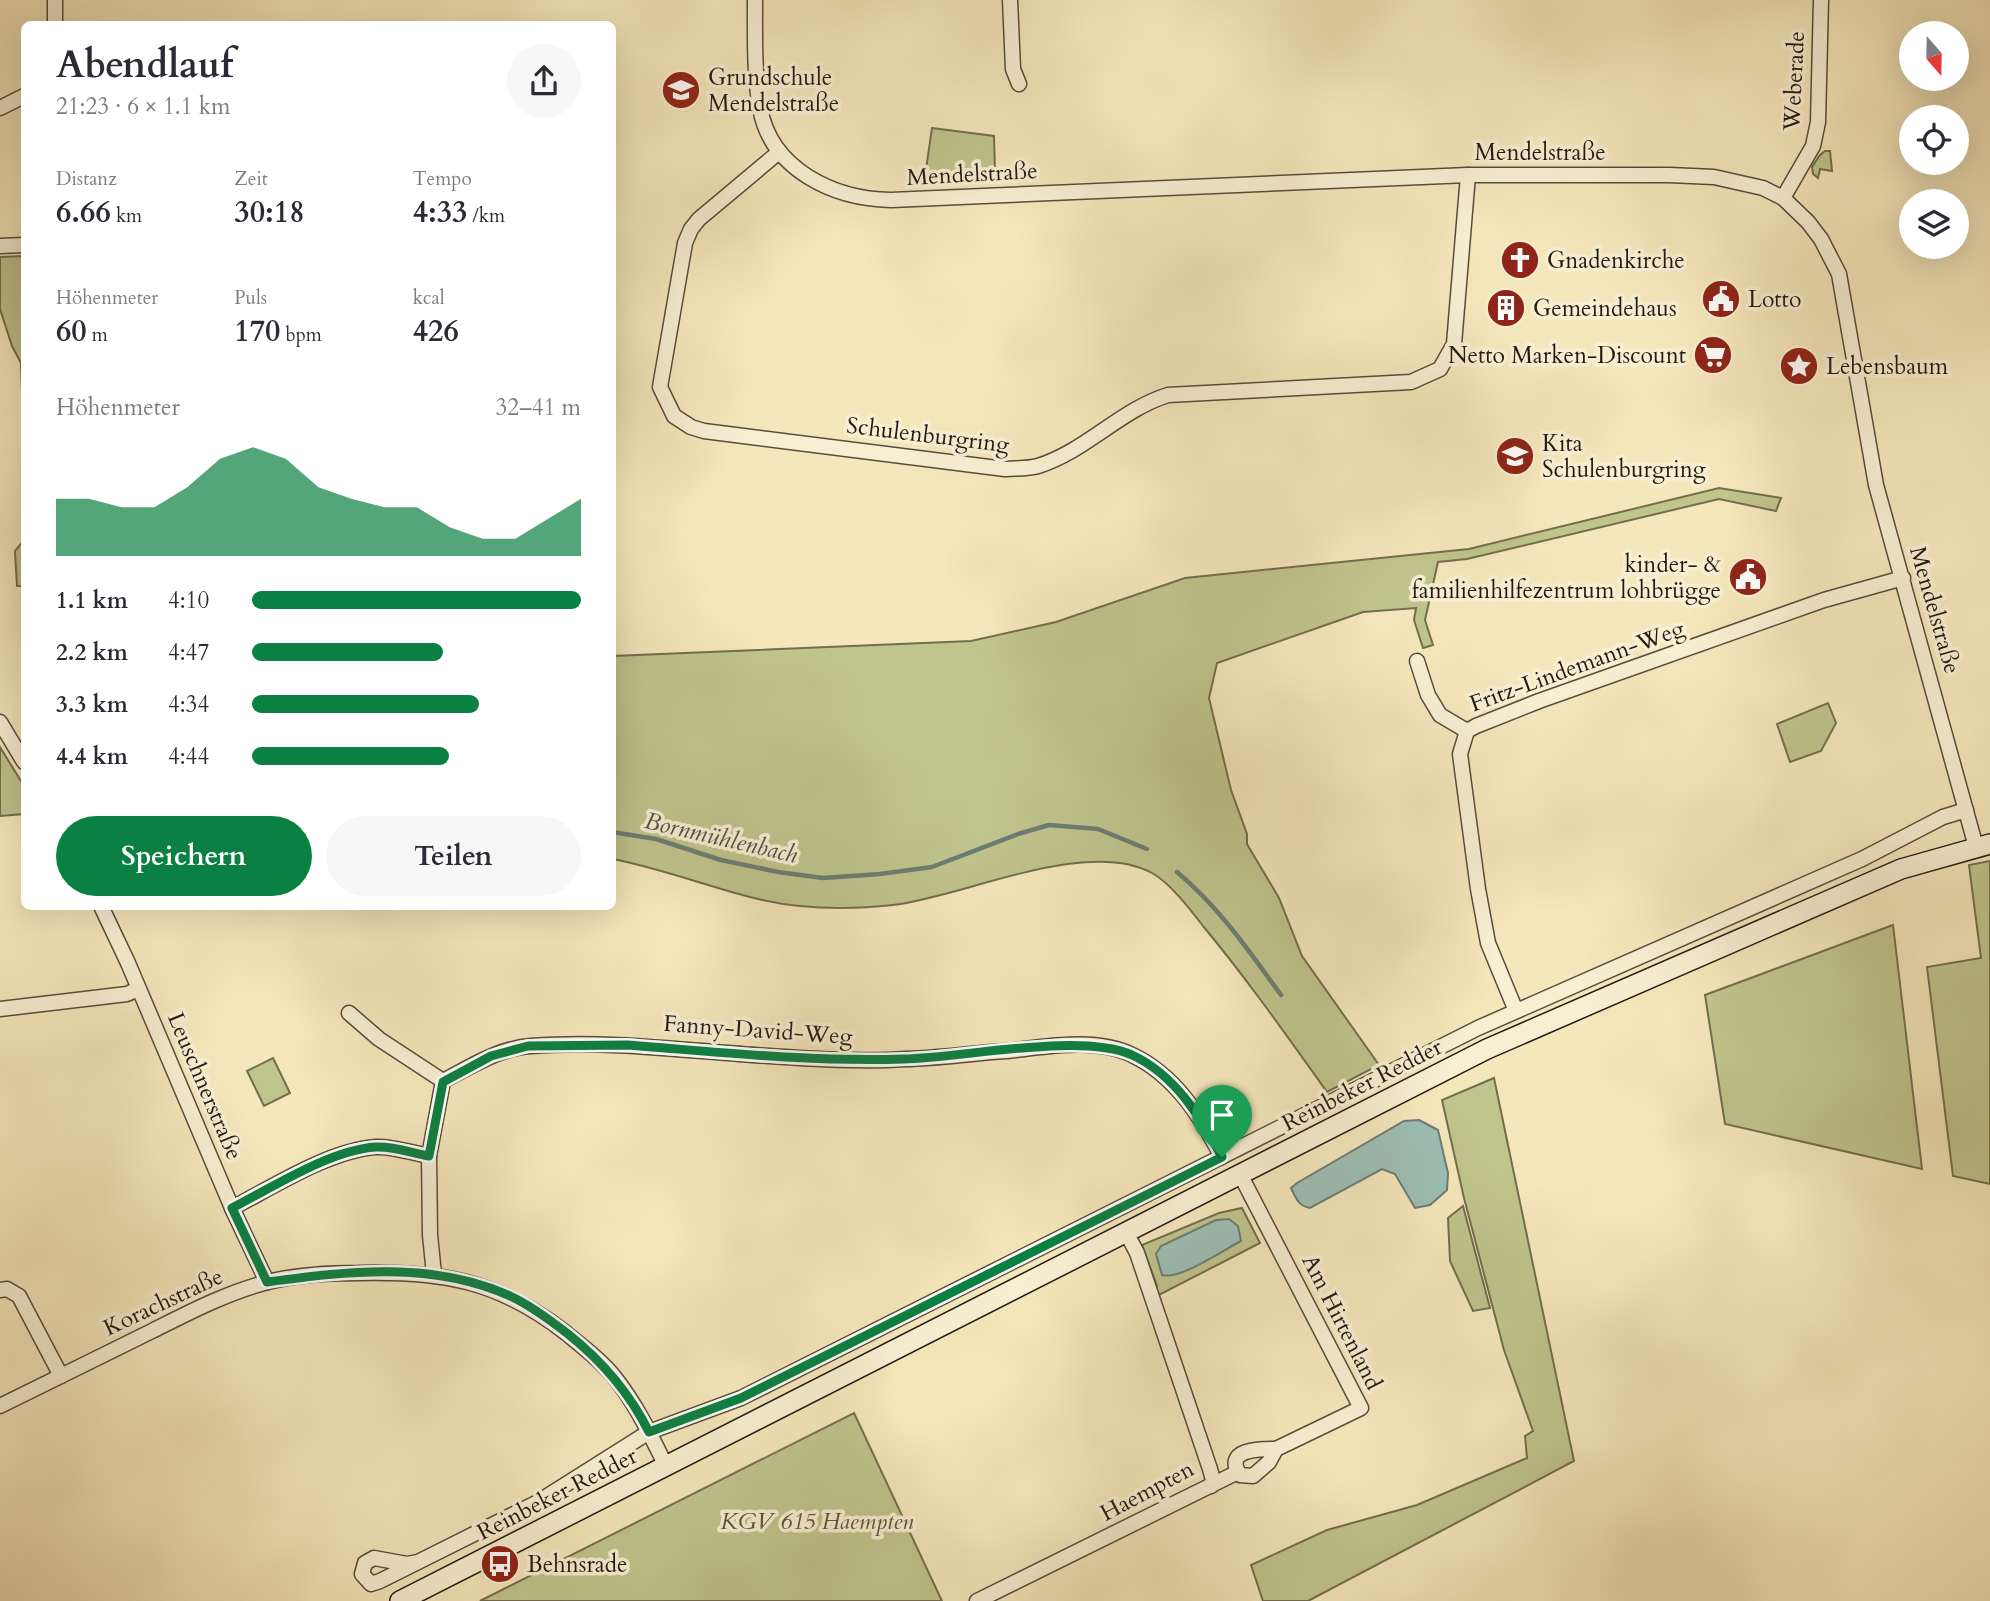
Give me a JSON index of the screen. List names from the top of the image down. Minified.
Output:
{"streets":{"main road":["Reinbeker Redder"],"street":["Weberade","Mendelstraße","Schulenburgring","Fritz-Lindemann-Weg","Fanny-David-Weg","Leuschnerstraße","Korachstraße","Am Hirtenland","Haempten"]},"crossings":[["Weberade","Mendelstraße"],["Mendelstraße","Schulenburgring"],["Mendelstraße","Fritz-Lindemann-Weg"],["Mendelstraße","Reinbeker Redder"],["Fritz-Lindemann-Weg","Reinbeker Redder"],["Fanny-David-Weg","Reinbeker Redder"],["Reinbeker Redder","Korachstraße"],["Reinbeker Redder","Am Hirtenland"],["Reinbeker Redder","Haempten"],["Leuschnerstraße","Korachstraße"],["Am Hirtenland","Haempten"]],"water":["Bornmühlenbach"],"parks":["KGV 615 Haempten"],"places":{"school or university":["Grundschule Mendelstraße","Kita Schulenburgring"],"church":["Gnadenkirche"],"public building":["Lotto","kinder- & familienhilfezentrum lohbrügge"],"building":["Gemeindehaus"],"supermarket":["Netto Marken-Discount"],"place":["Lebensbaum"],"bus stop":["Behnsrade"]},"north":"bottom","page":{"heading":["Abendlauf","21:23 · 6 × 1.1 km"],"stats":[["Distanz","6.66 km"],["Zeit","30:18"],["Tempo","4:33 /km"],["Höhenmeter","60 m"],["Puls","170 bpm"],["kcal","426"]],"chart":["Höhenmeter","32–41 m"],"list":[{"name":"1.1 km","note":"4:10"},{"name":"2.2 km","note":"4:47"},{"name":"3.3 km","note":"4:34"},{"name":"4.4 km","note":"4:44"}],"buttons":["Speichern","Teilen"]}}
